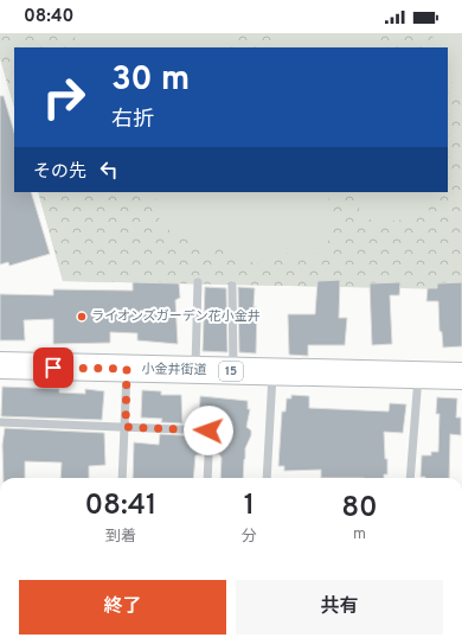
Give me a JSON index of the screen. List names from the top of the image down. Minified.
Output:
{"streets":{"main road":["小金井街道","15"]},"places":["ライオンズガーデン花小金井"],"page":{"status":"08:40","turn":["30 m","右折"],"then":"その先","eta":["08:41","到着","1","分","80","m"],"buttons":["終了","共有"]}}
